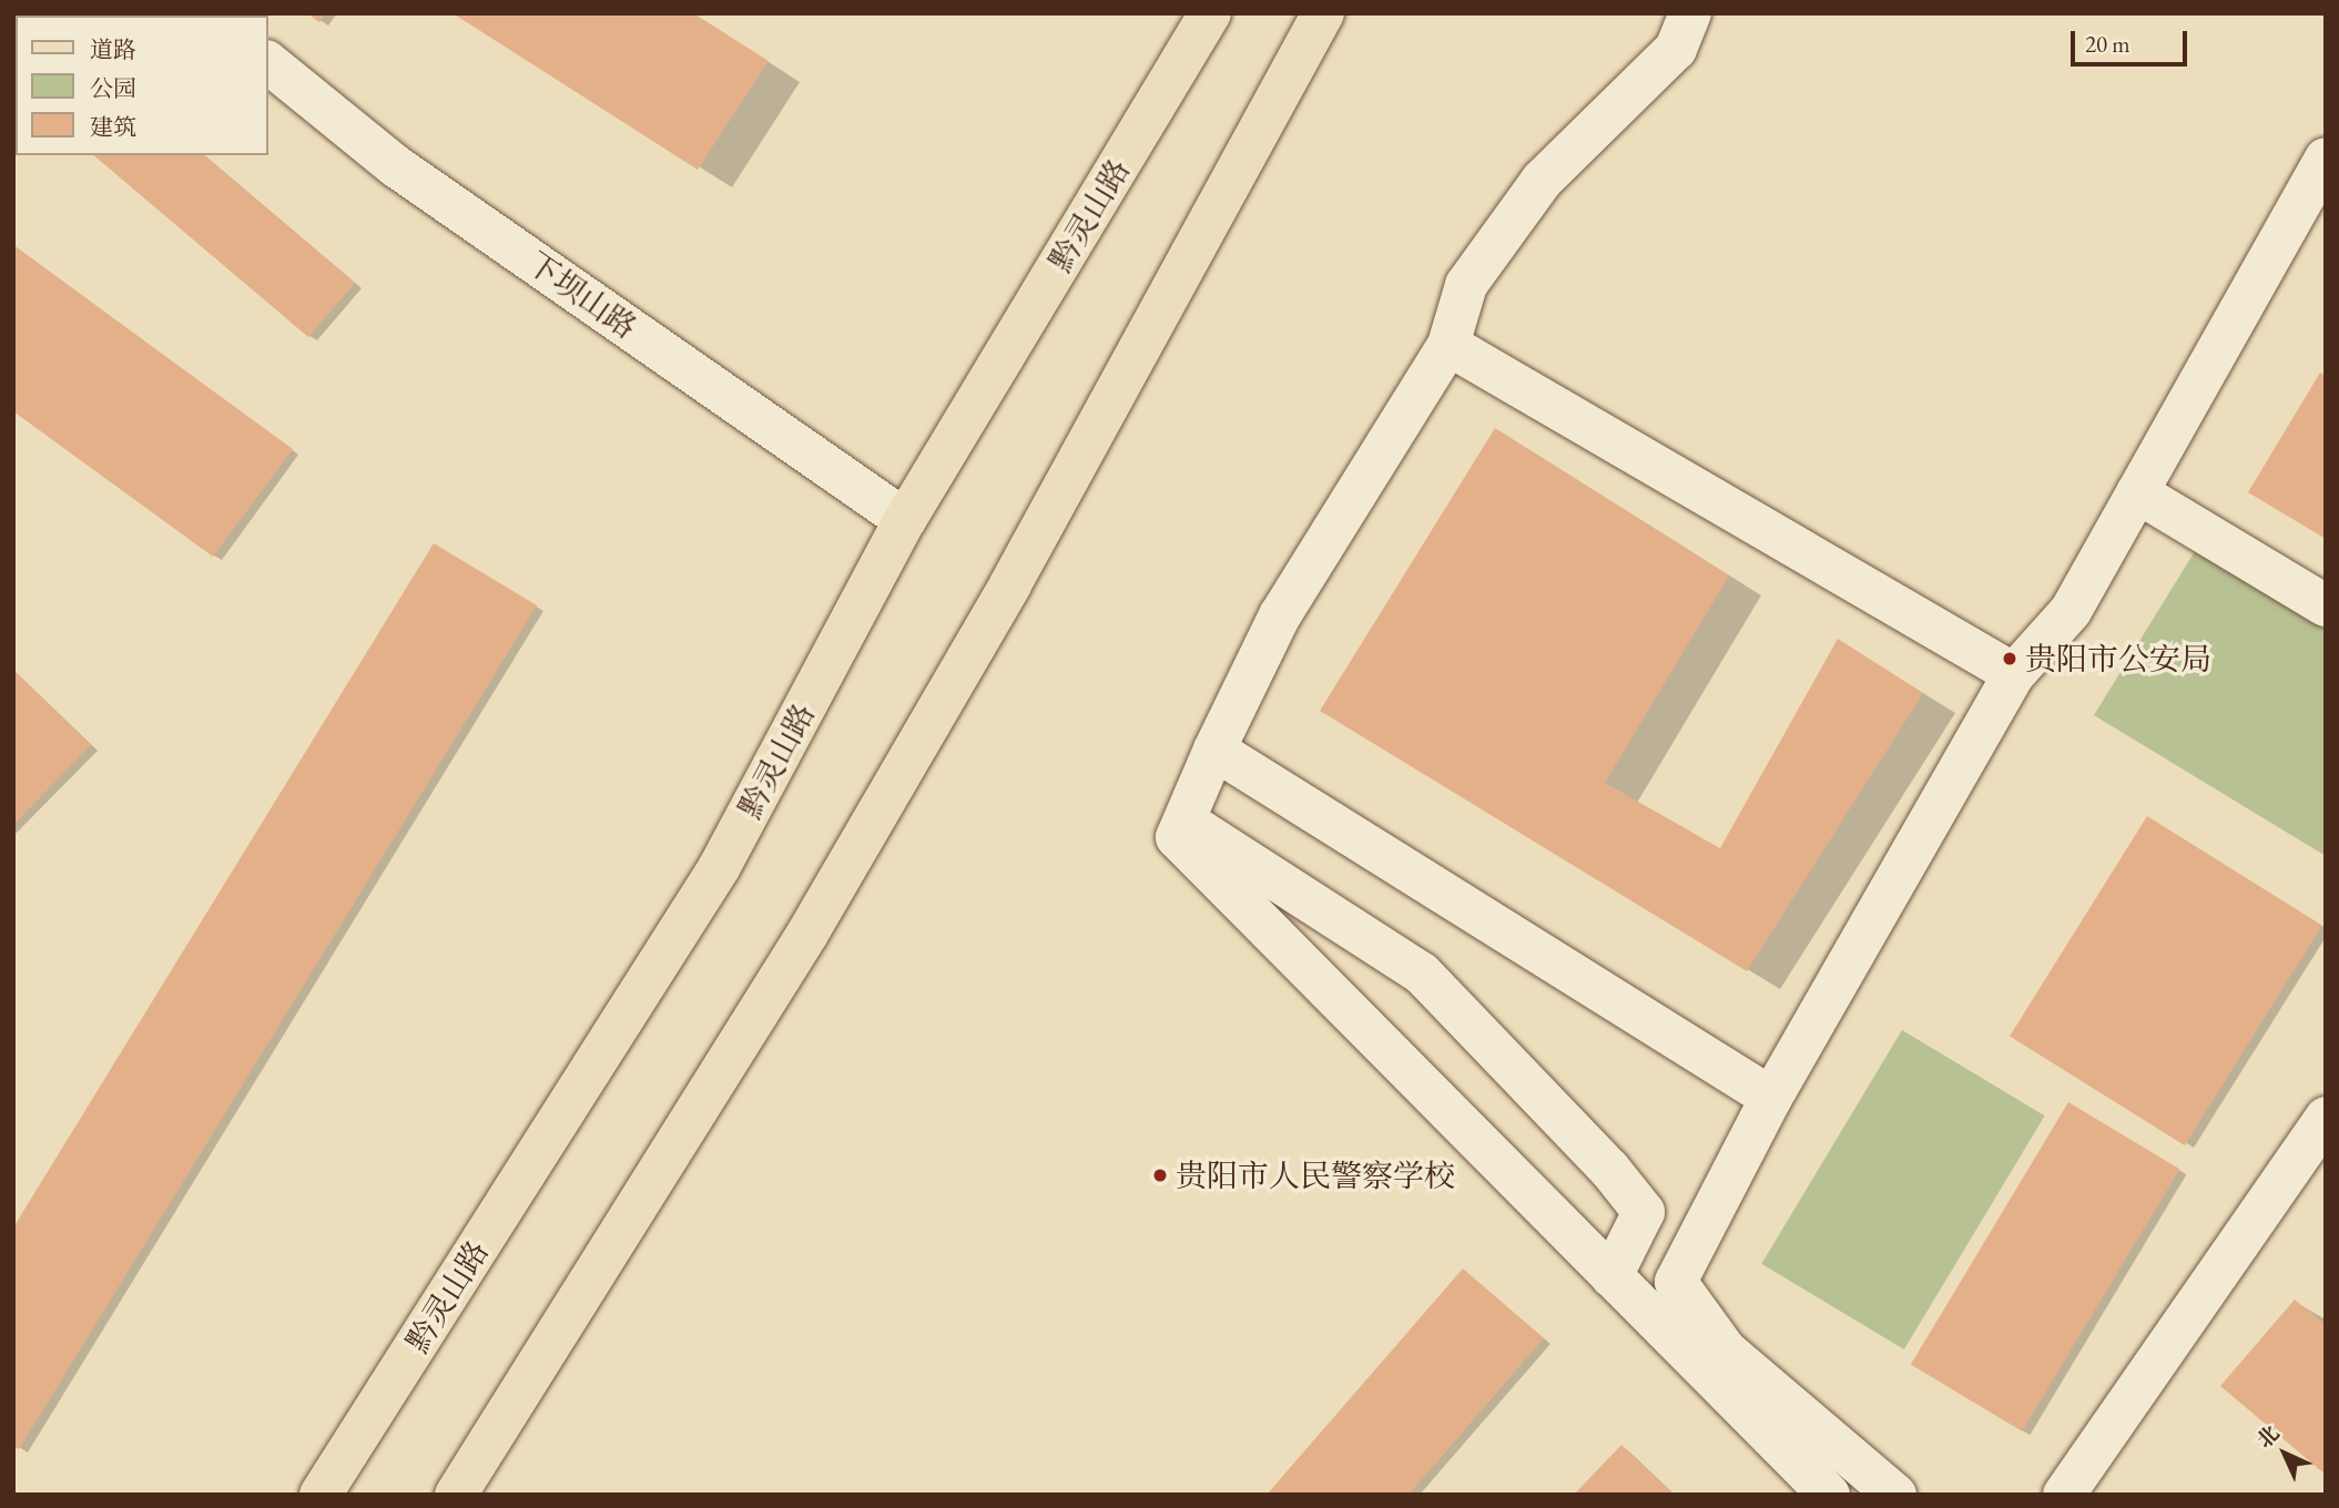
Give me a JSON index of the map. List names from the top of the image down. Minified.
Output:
{"streets":{"main road":["黔灵山路"],"street":["下坝山路"]},"crossings":[["黔灵山路","下坝山路"]],"places":["贵阳市公安局","贵阳市人民警察学校"],"legend":["道路","公园","建筑"],"scale_bar":"20 m","north":"top left"}
